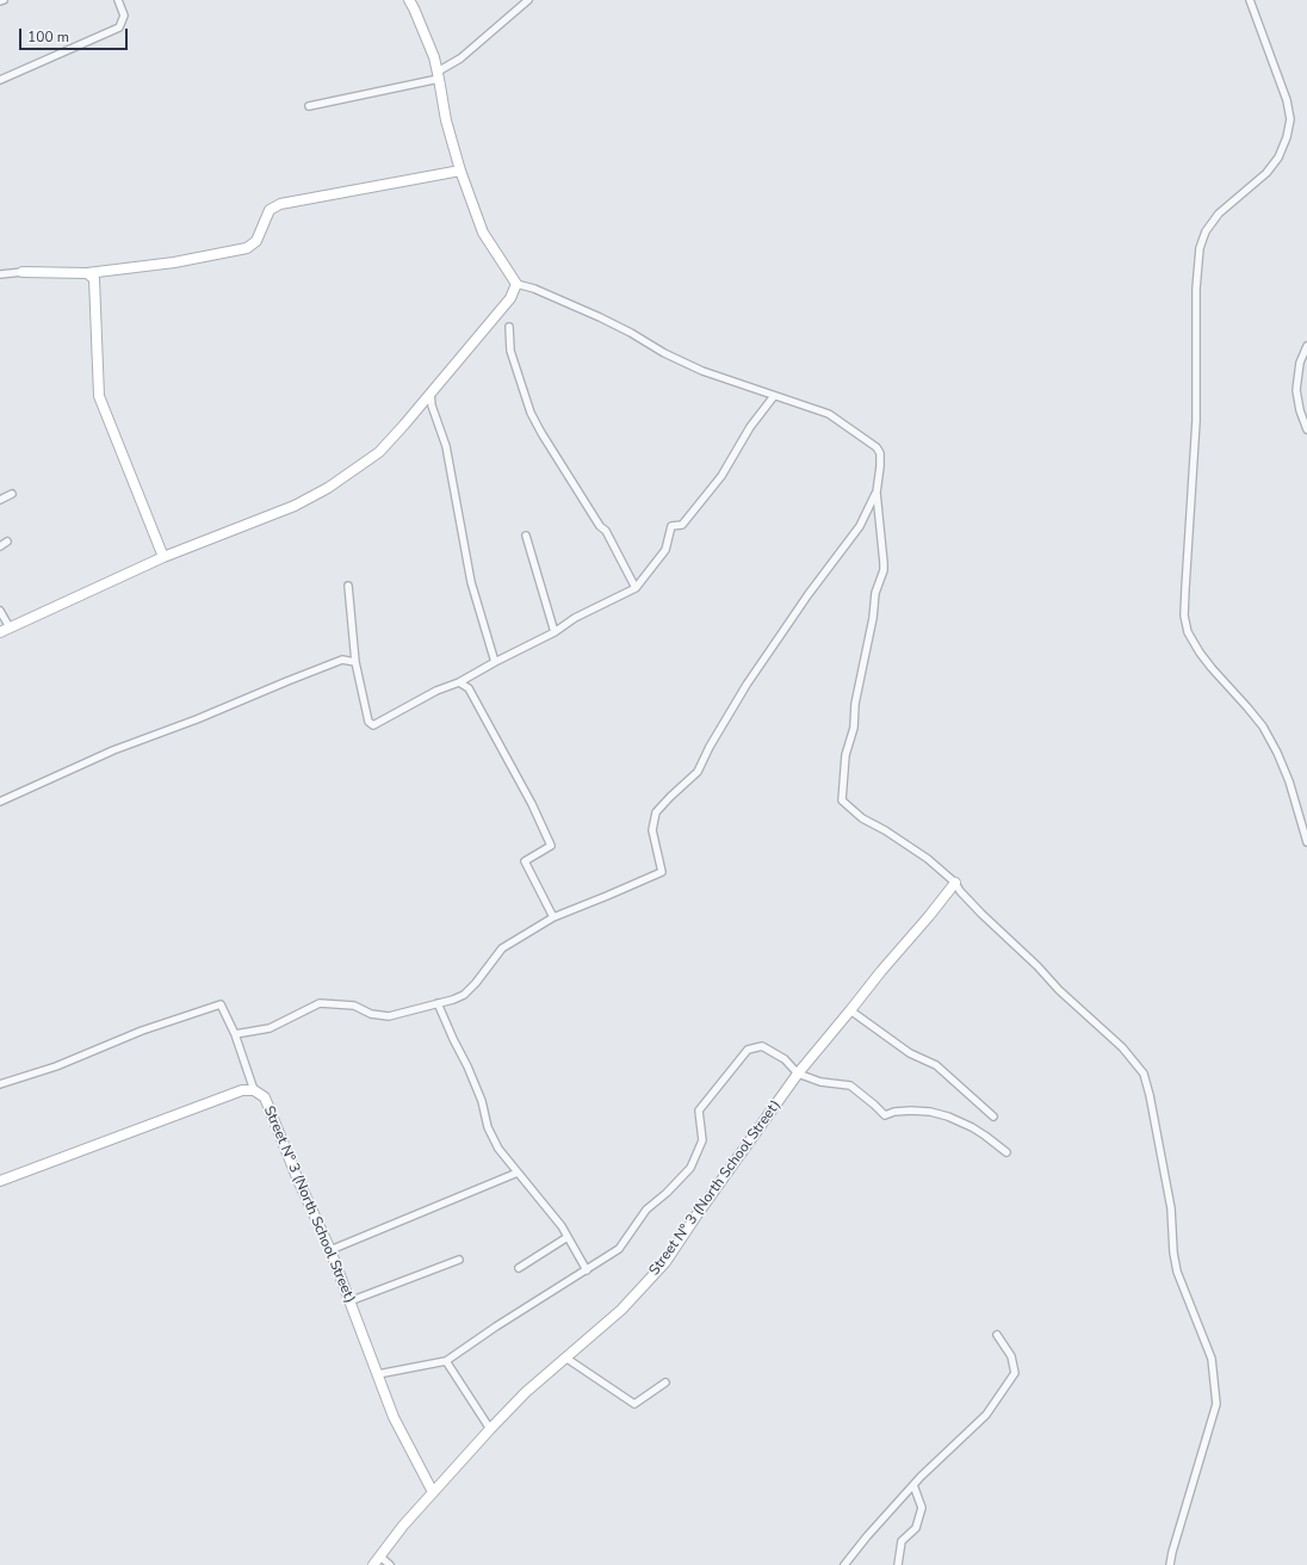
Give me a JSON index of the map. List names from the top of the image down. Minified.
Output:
{"streets":{"street":["Street N° 3 (North School Street)"]},"scale_bar":"100 m"}
